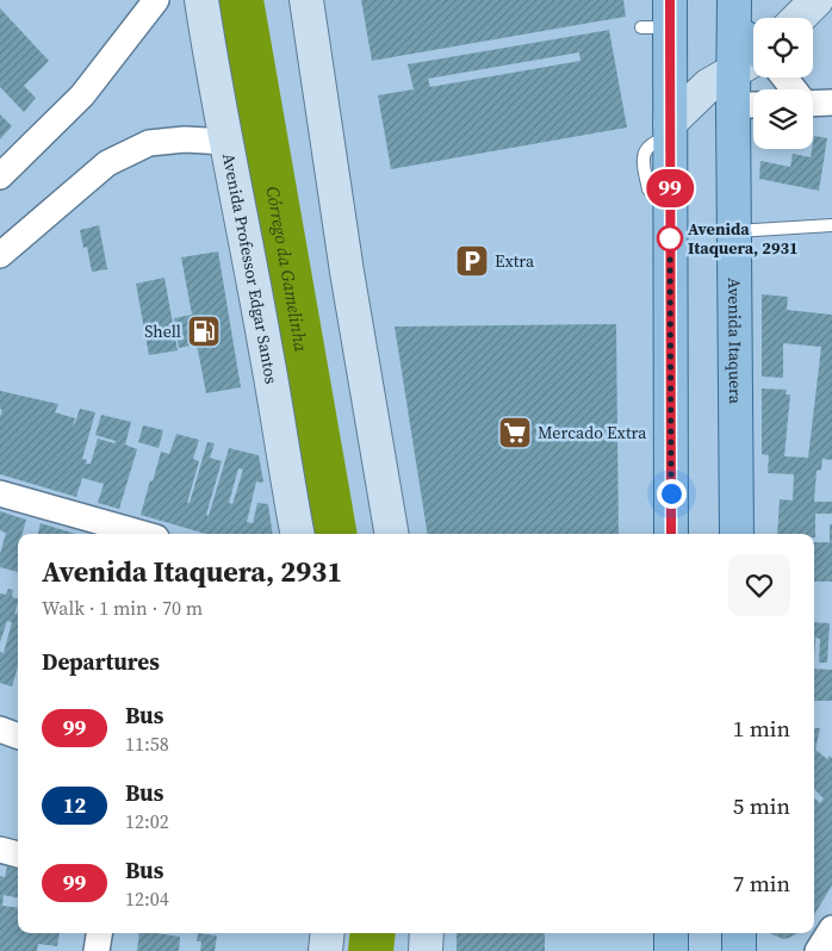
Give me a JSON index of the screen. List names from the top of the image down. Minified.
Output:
{"streets":{"main road":["Avenida Professor Edgar Santos","Avenida Itaquera"]},"water":["Córrego da Gamelinha"],"places":{"other":["Avenida Itaquera, 2931"],"parking":["Extra"],"fuel station":["Shell"],"supermarket":["Mercado Extra"]},"lines":["bus line 99"],"page":{"on_map":"99","heading":[["Avenida Itaquera, 2931","Walk · 1 min · 70 m"],"Departures"],"list":[{"mark":"99","name":"Bus","note":"11:58","value":"1 min"},{"mark":"12","name":"Bus","note":"12:02","value":"5 min"},{"mark":"99","name":"Bus","note":"12:04","value":"7 min"}]}}
